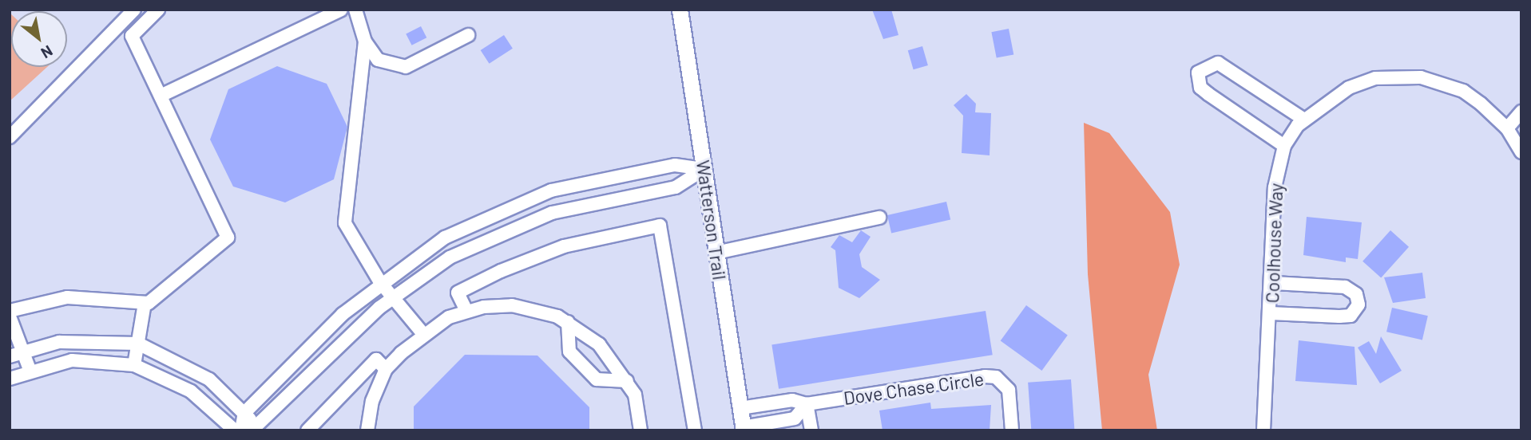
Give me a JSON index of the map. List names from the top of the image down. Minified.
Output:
{"streets":{"main road":["Watterson Trail"],"street":["Coolhouse Way","Dove Chase Circle"]},"crossings":[["Watterson Trail","Dove Chase Circle"]],"north":"bottom right"}
